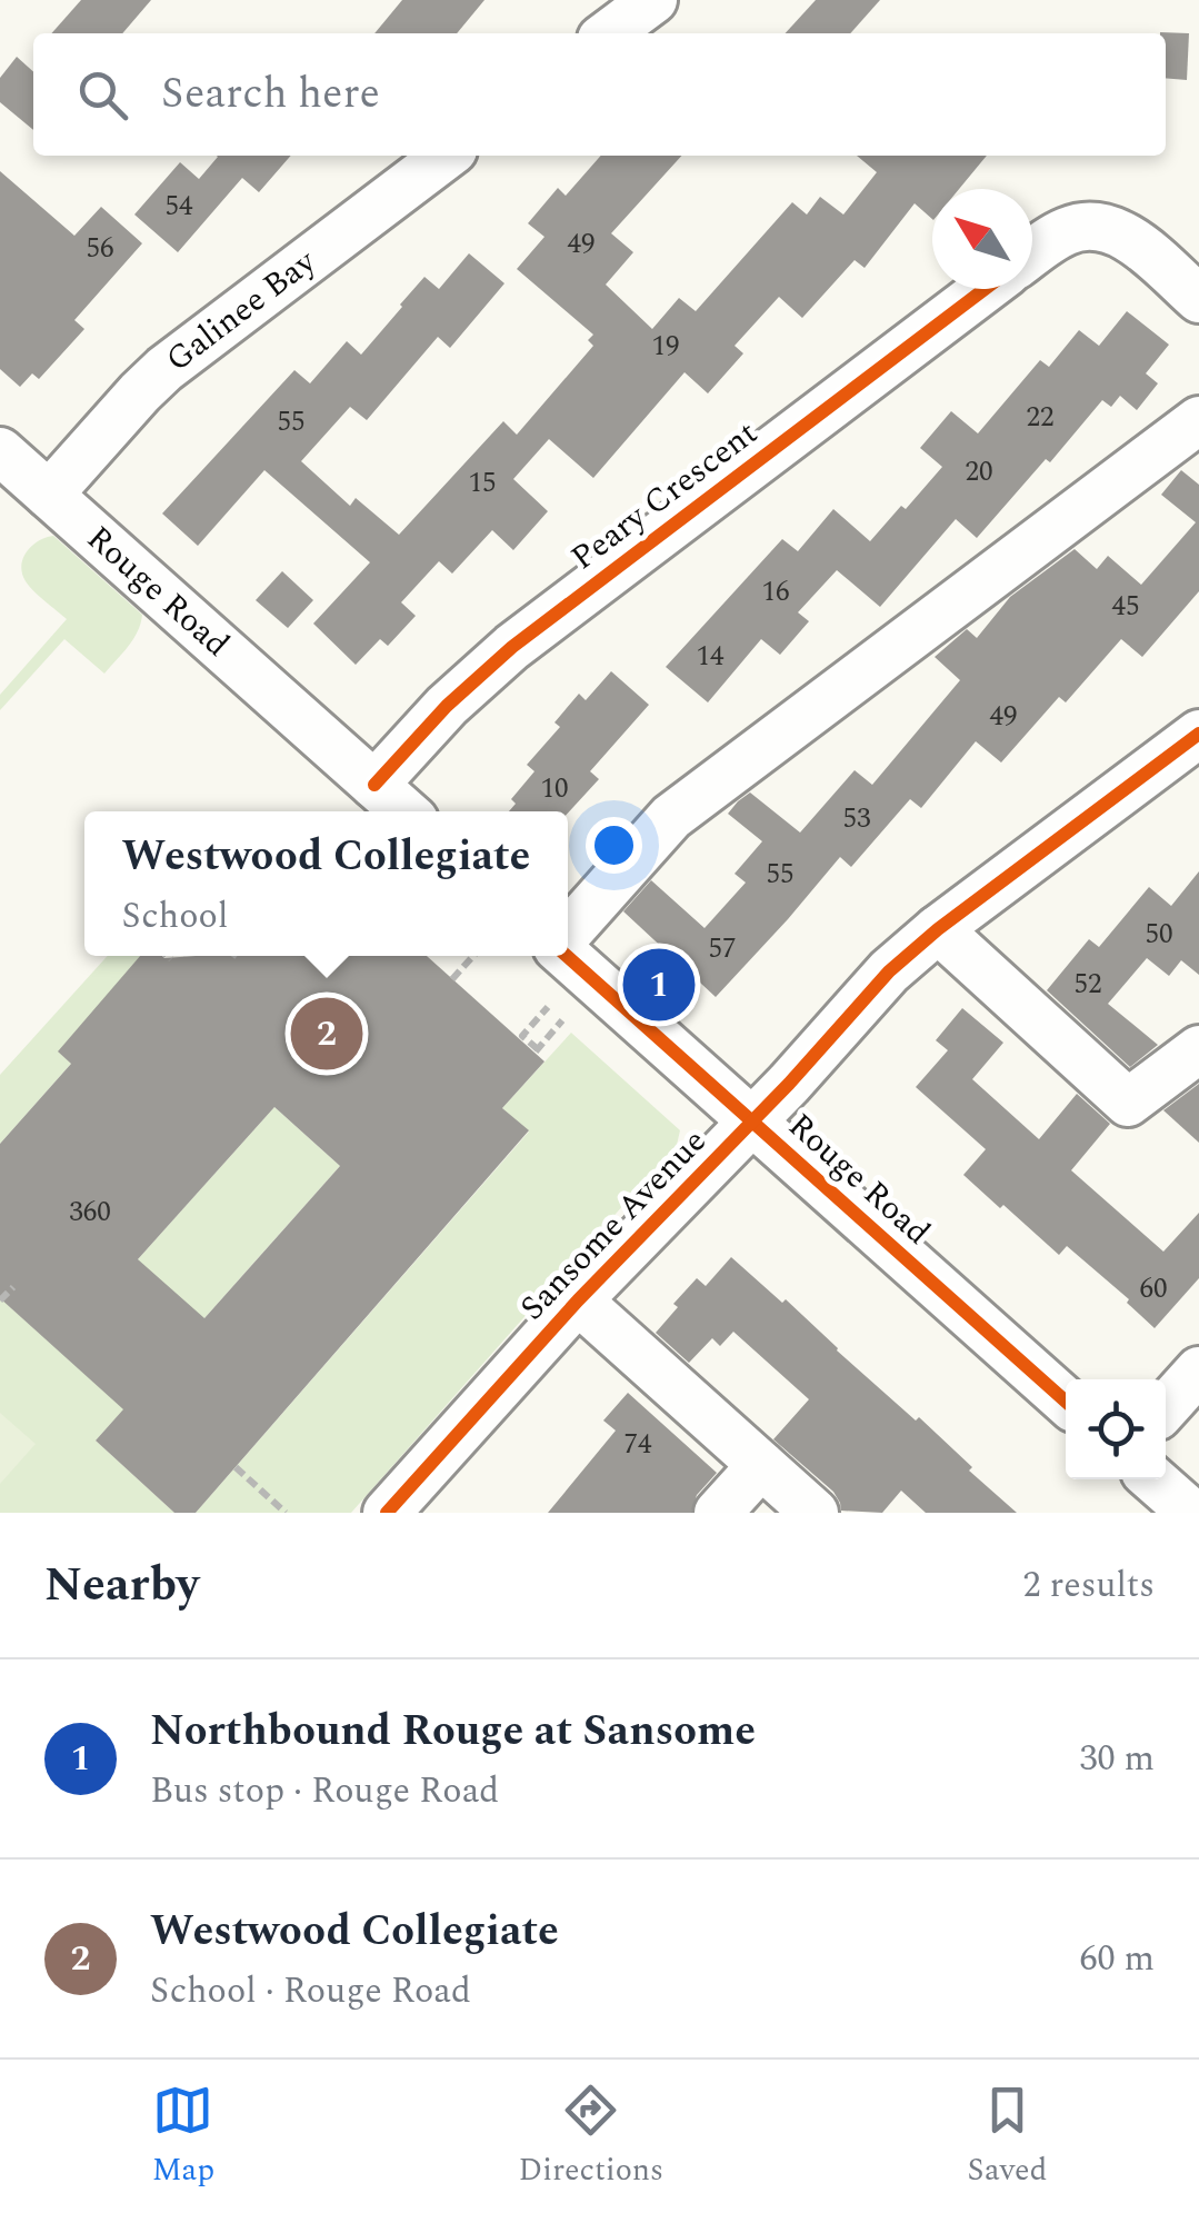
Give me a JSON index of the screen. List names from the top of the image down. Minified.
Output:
{"streets":{"street":["Galinee Bay","Peary Crescent","Rouge Road","Sansome Avenue"]},"crossings":[["Galinee Bay","Rouge Road"],["Peary Crescent","Rouge Road"],["Rouge Road","Sansome Avenue"]],"house_numbers":["54","49","56","19","22","55","20","15","16","45","14","49","10","53","55","50","57","52","360","60","74"],"north":"top left","page":{"search":"Search here","popup":["Westwood Collegiate","School"],"pins":["1","2"],"heading":["Nearby","2 results"],"list":[{"mark":"1","name":"Northbound Rouge at Sansome","note":"Bus stop · Rouge Road","value":"30 m"},{"mark":"2","name":"Westwood Collegiate","note":"School · Rouge Road","value":"60 m"}],"nav":["Map","Directions","Saved"]}}
